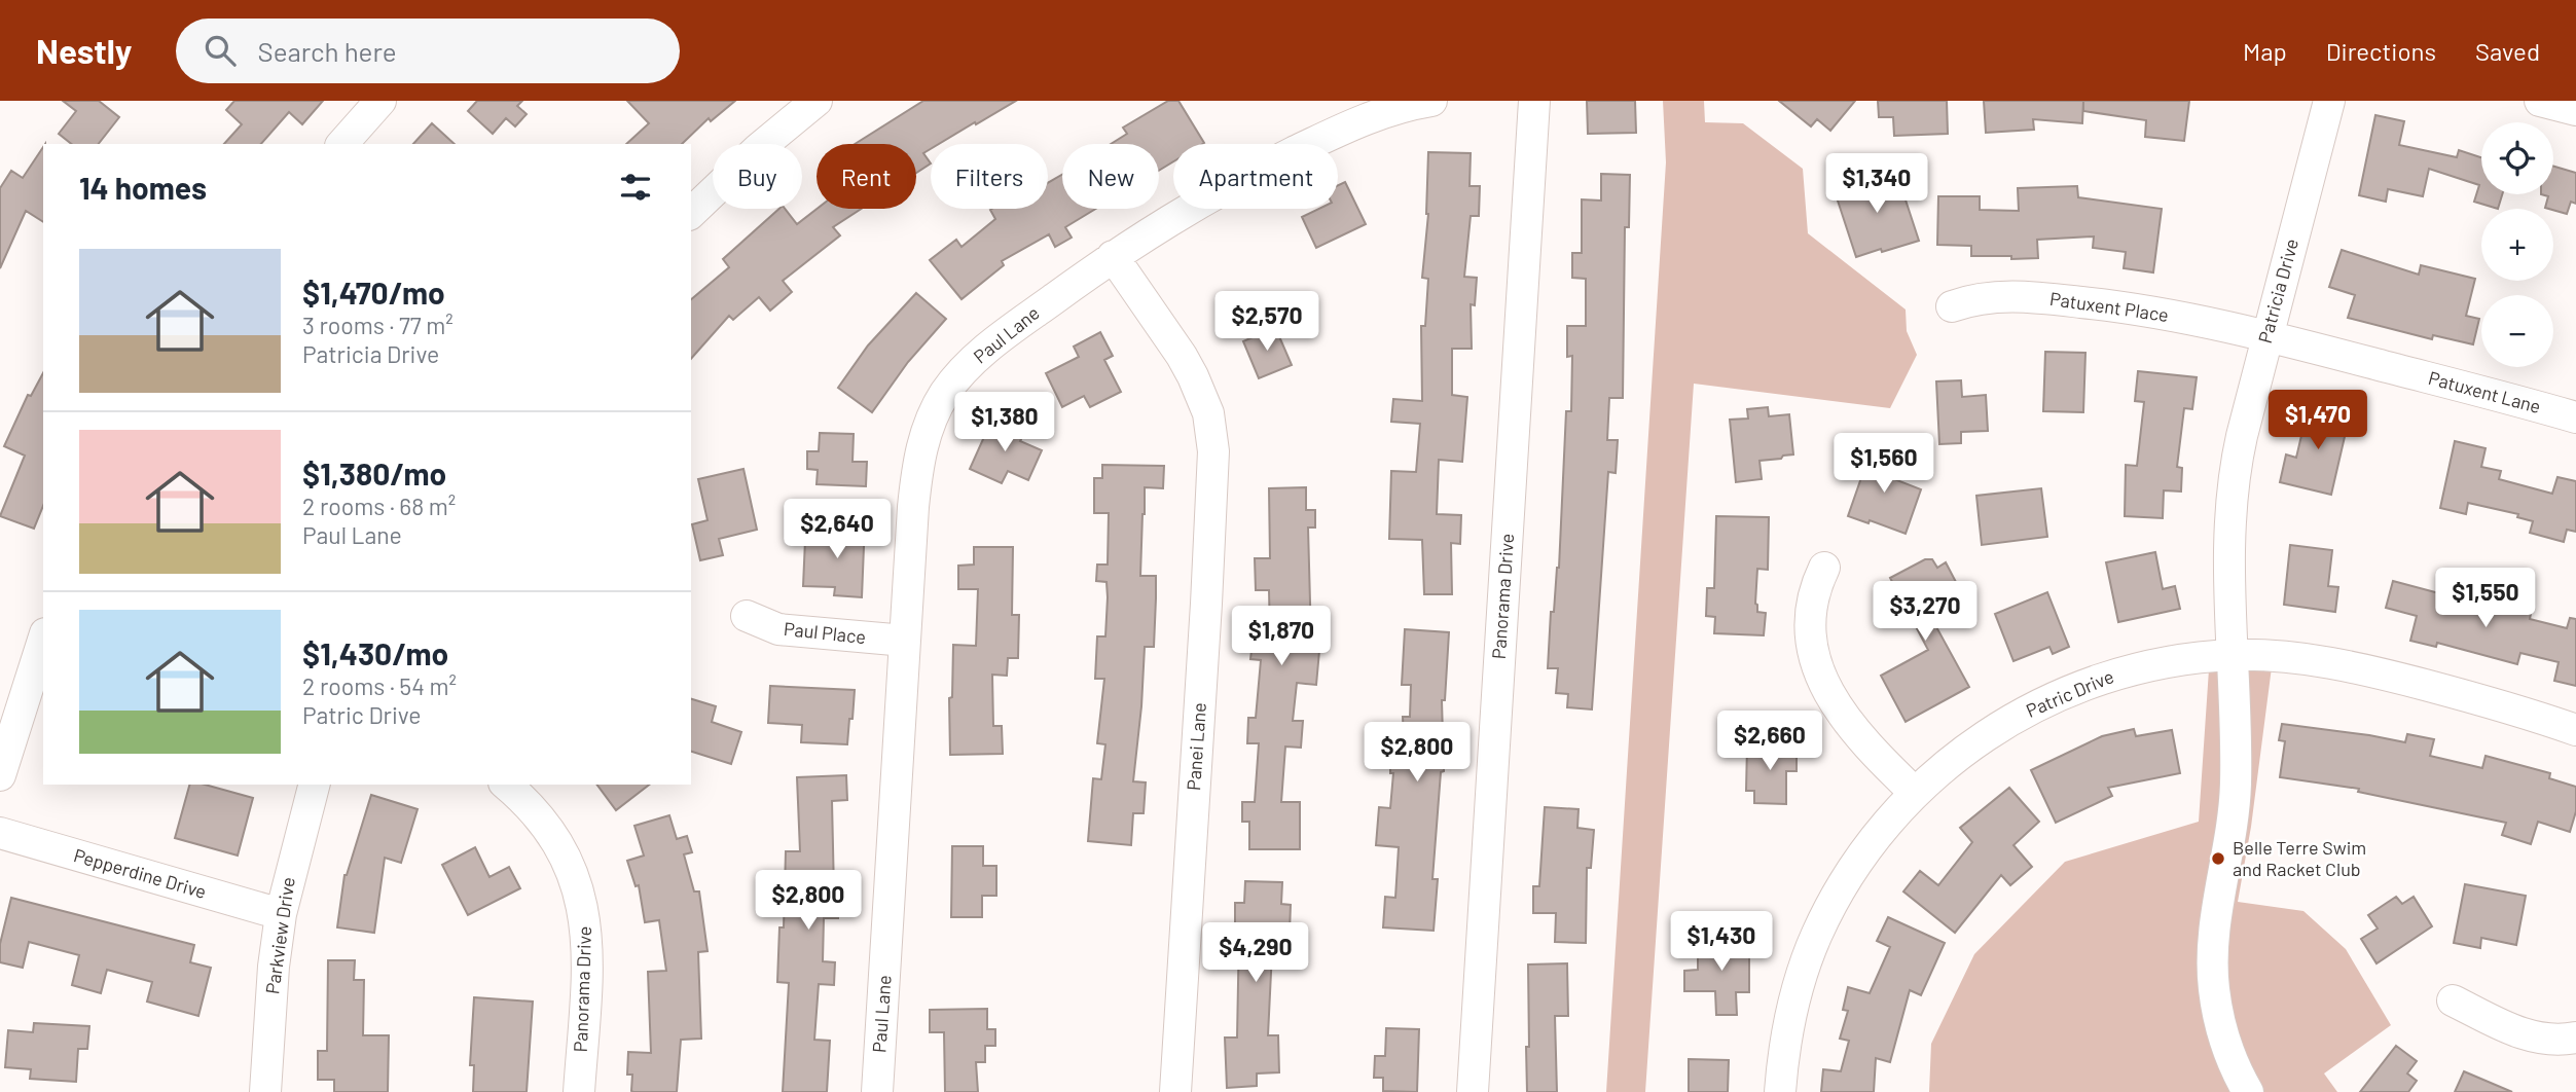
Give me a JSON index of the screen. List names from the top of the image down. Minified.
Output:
{"streets":{"street":["Patricia Drive","Patuxent Place","Paul Lane","Patuxent Lane","Panorama Drive","Paul Place","Patric Drive","Panei Lane","Pepperdine Drive","Parkview Drive"]},"crossings":[["Patricia Drive","Patuxent Place"],["Patricia Drive","Patuxent Lane"],["Patricia Drive","Patric Drive"],["Patuxent Place","Patuxent Lane"],["Paul Lane","Paul Place"],["Paul Lane","Panei Lane"],["Pepperdine Drive","Parkview Drive"]],"places":["Belle Terre Swim and Racket Club"],"page":{"header":"Nestly","search":"Search here","nav":["Map","Directions","Saved"],"map_buttons":["+","−"],"chip":["Buy","Rent","Filters","New","Apartment"],"heading":"14 homes","price":["$1,340","$2,570","$1,470","$1,380","$1,560","$2,640","$1,550","$3,270","$1,870","$2,660","$2,800","$2,800","$1,430","$4,290"],"list":[{"name":"$1,470/mo","note":"3 rooms · 77 m² · Patricia Drive"},{"name":"$1,380/mo","note":"2 rooms · 68 m² · Paul Lane"},{"name":"$1,430/mo","note":"2 rooms · 54 m² · Patric Drive"}]}}
